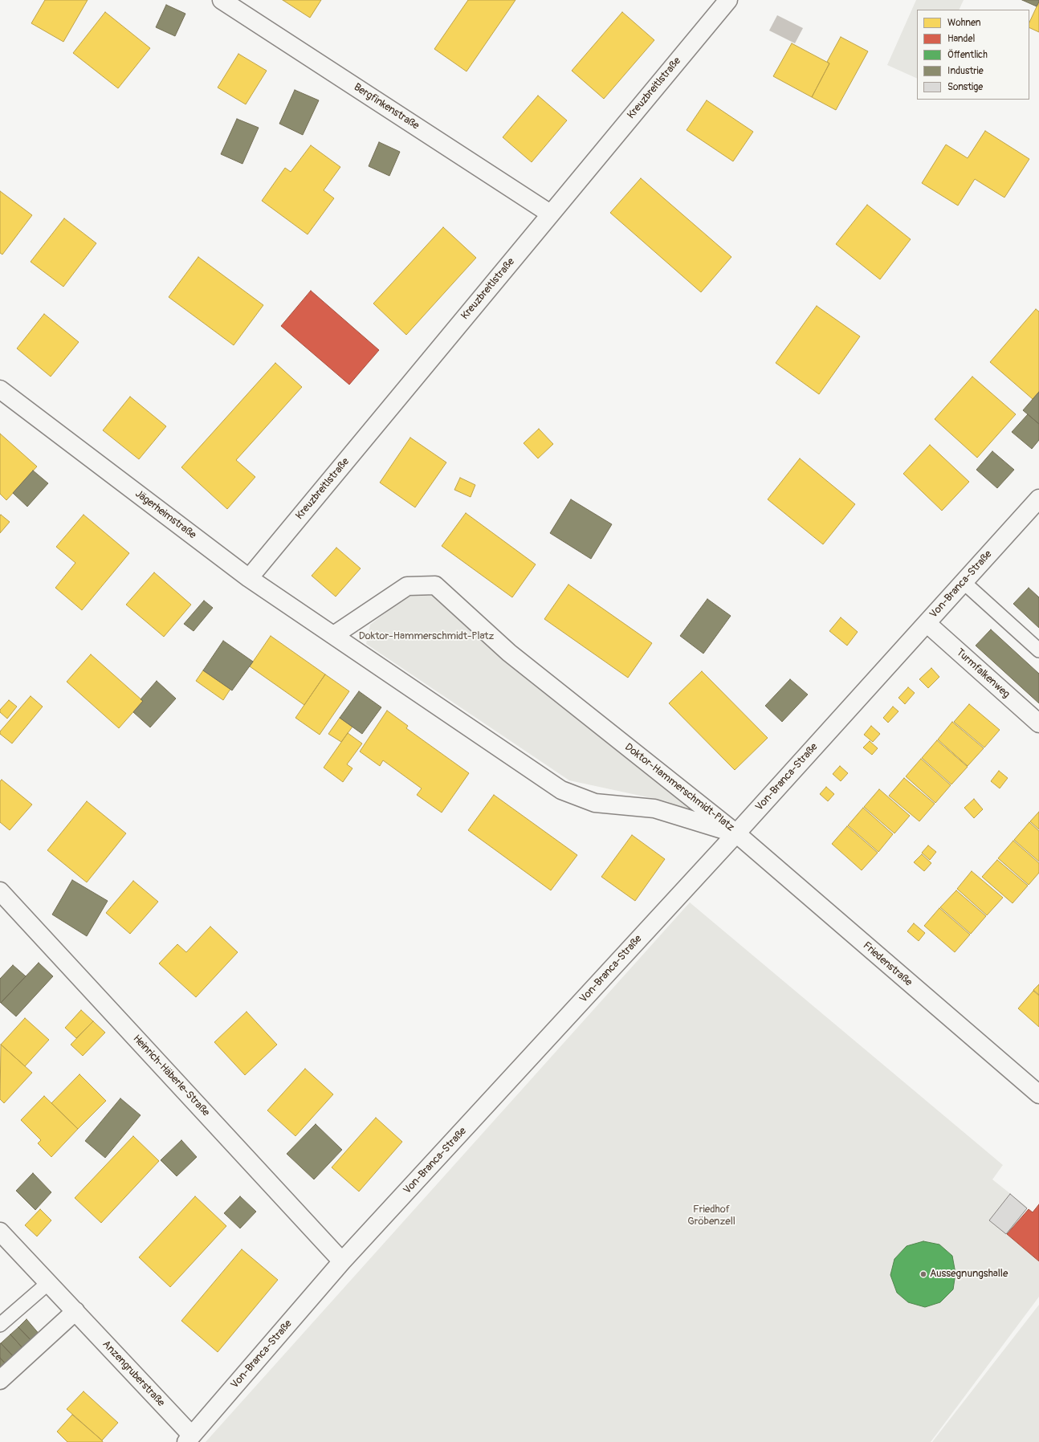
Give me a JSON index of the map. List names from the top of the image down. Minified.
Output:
{"streets":{"street":["Kreuzbreitlstraße","Bergfinkenstraße","Jägerheimstraße","Von-Branca-Straße","Turmfalkenweg","Doktor-Hammerschmidt-Platz","Friedenstraße","Heinrich-Häberle-Straße","Anzengruberstraße"]},"crossings":[["Kreuzbreitlstraße","Bergfinkenstraße"],["Kreuzbreitlstraße","Jägerheimstraße"],["Jägerheimstraße","Doktor-Hammerschmidt-Platz"],["Von-Branca-Straße","Turmfalkenweg"],["Von-Branca-Straße","Doktor-Hammerschmidt-Platz"],["Von-Branca-Straße","Friedenstraße"],["Von-Branca-Straße","Heinrich-Häberle-Straße"],["Von-Branca-Straße","Anzengruberstraße"],["Doktor-Hammerschmidt-Platz","Friedenstraße"]],"parks":["Doktor-Hammerschmidt-Platz","Friedhof Gröbenzell"],"places":["Aussegnungshalle"],"legend":["Wohnen","Handel","Öffentlich","Industrie","Sonstige"]}
